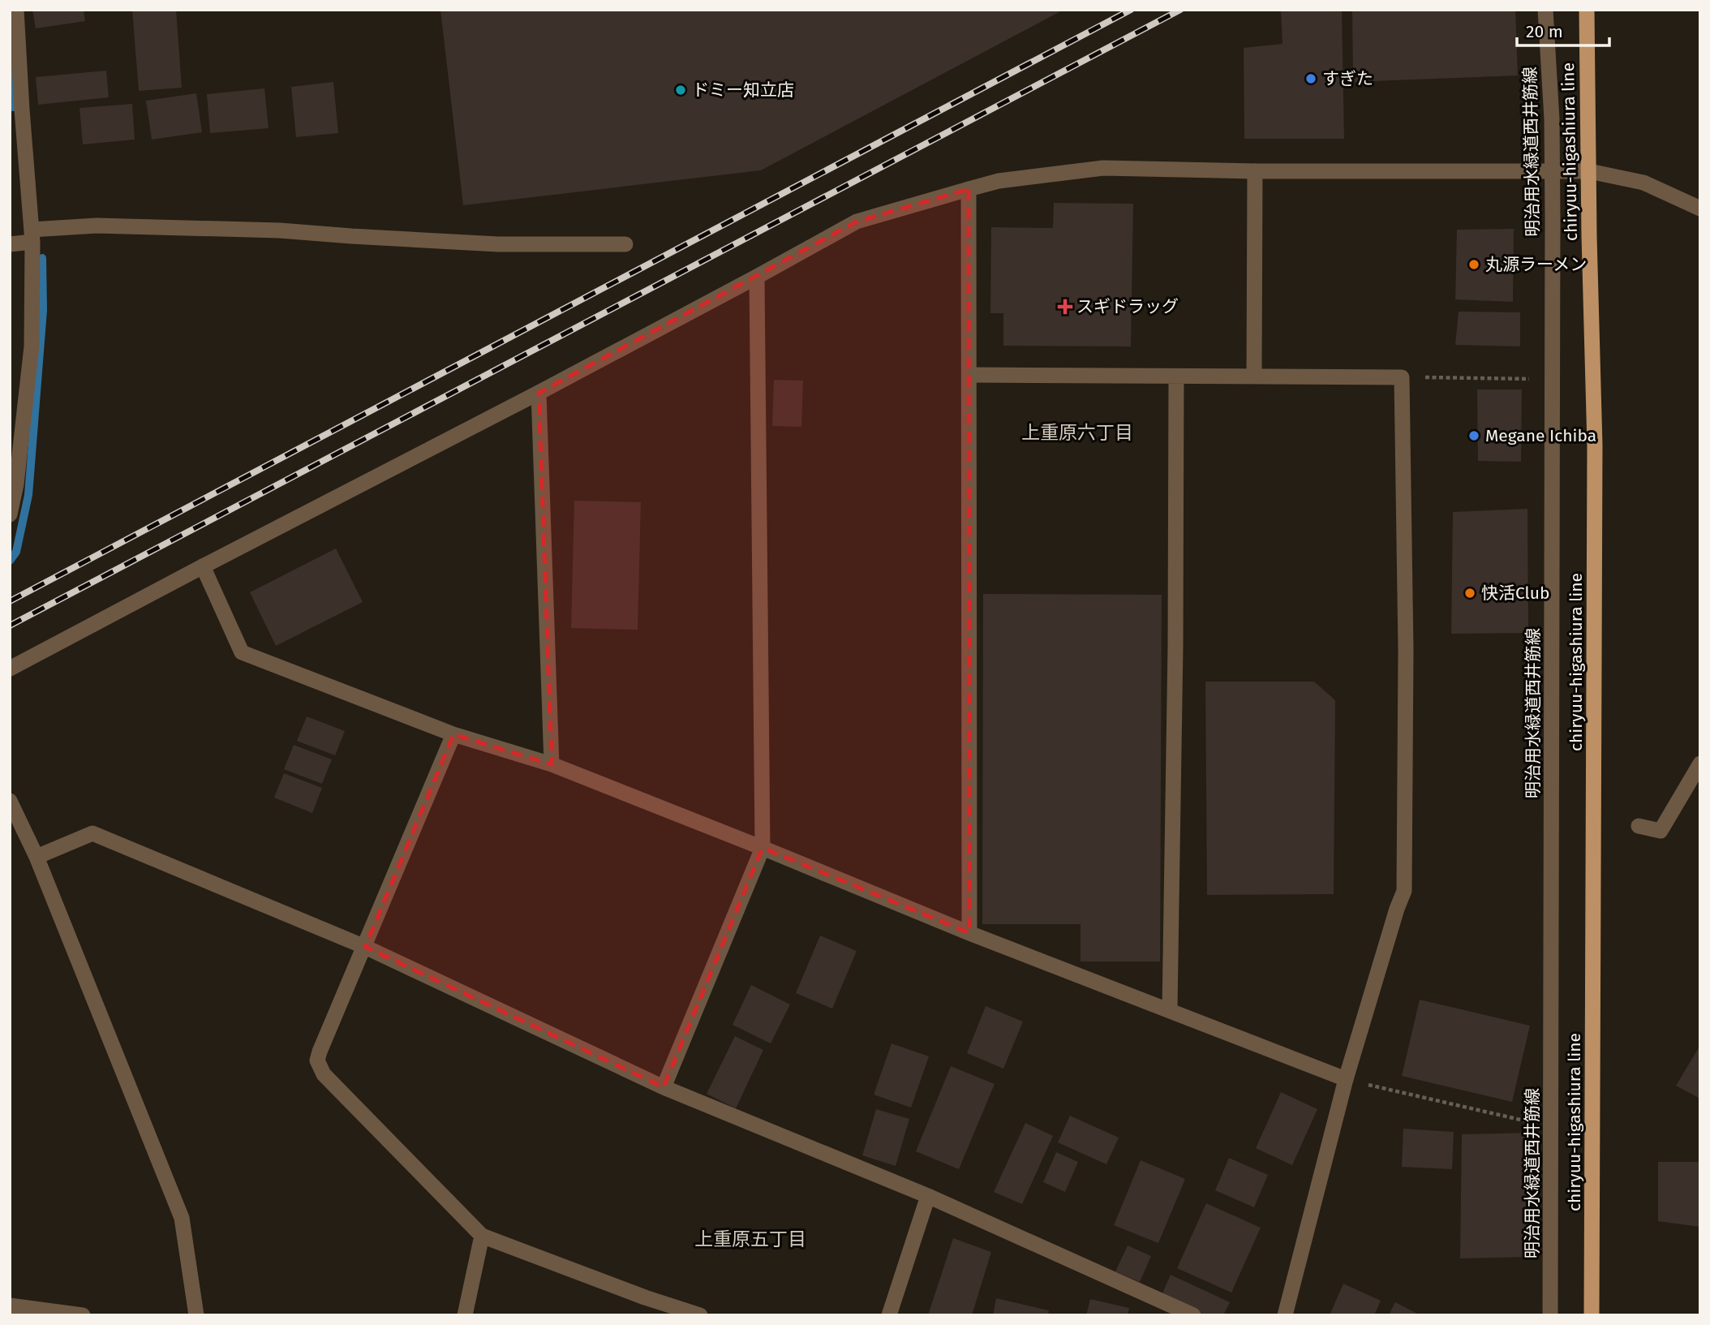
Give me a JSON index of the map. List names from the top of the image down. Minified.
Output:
{"streets":{"main road":["chiryuu-higashiura line"],"street":["明治用水緑道西井筋線"]},"districts":["上重原六丁目","上重原五丁目"],"places":{"other":["すぎた","ドミー知立店","丸源ラーメン","Megane Ichiba","快活Club"],"health":["スギドラッグ"]},"scale_bar":"20 m"}
